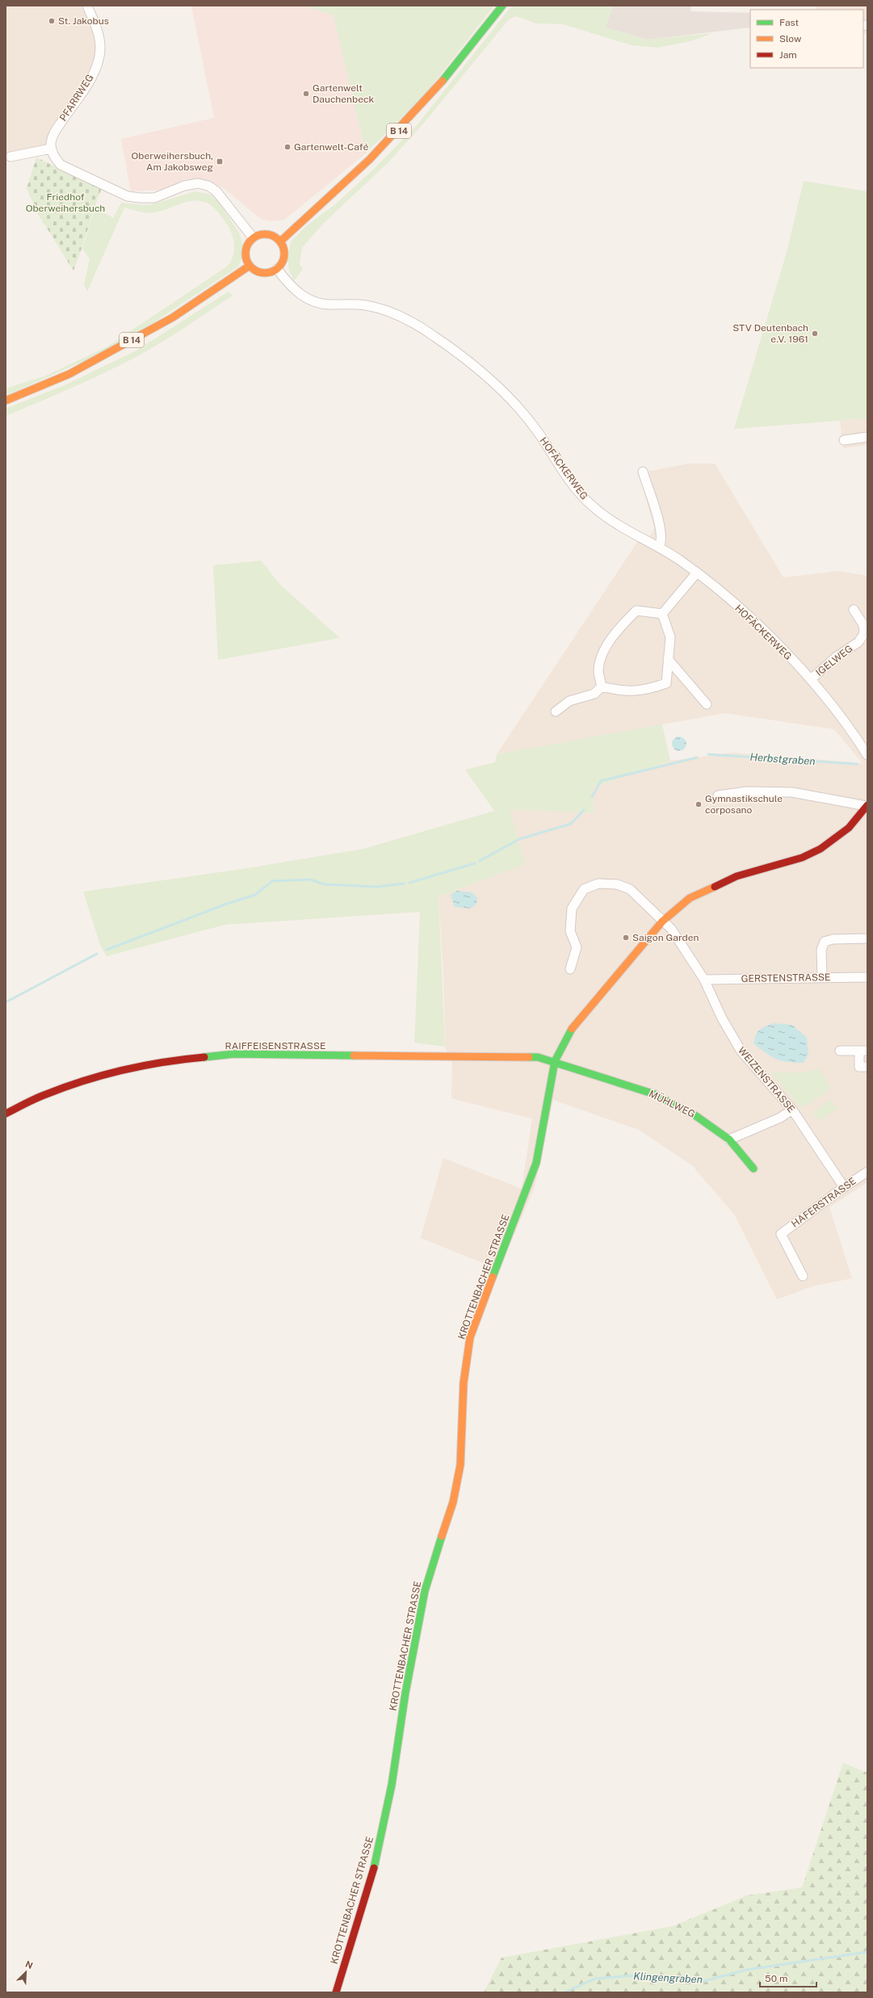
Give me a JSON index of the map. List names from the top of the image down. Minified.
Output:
{"streets":{"street":["PFARRWEG","B 14","HOFÄCKERWEG","IGELWEG","GERSTENSTRASSE","RAIFFEISENSTRASSE","WEIZENSTRASSE","MÜHLWEG","HAFERSTRASSE","KROTTENBACHER STRASSE"]},"crossings":[["B 14","HOFÄCKERWEG"],["HOFÄCKERWEG","IGELWEG"],["GERSTENSTRASSE","WEIZENSTRASSE"],["RAIFFEISENSTRASSE","MÜHLWEG"],["RAIFFEISENSTRASSE","KROTTENBACHER STRASSE"],["WEIZENSTRASSE","HAFERSTRASSE"],["WEIZENSTRASSE","KROTTENBACHER STRASSE"],["MÜHLWEG","KROTTENBACHER STRASSE"]],"water":["Herbstgraben","Klingengraben"],"parks":["Friedhof Oberweihersbuch"],"places":{"other":["St. Jakobus","Gartenwelt Dauchenbeck","Gartenwelt-Café","STV Deutenbach e.V. 1961","Gymnastikschule corposano","Saigon Garden"],"transit":["Oberweihersbuch, Am Jakobsweg"]},"legend":["Fast","Slow","Jam"],"scale_bar":"50 m","north":"top right"}
